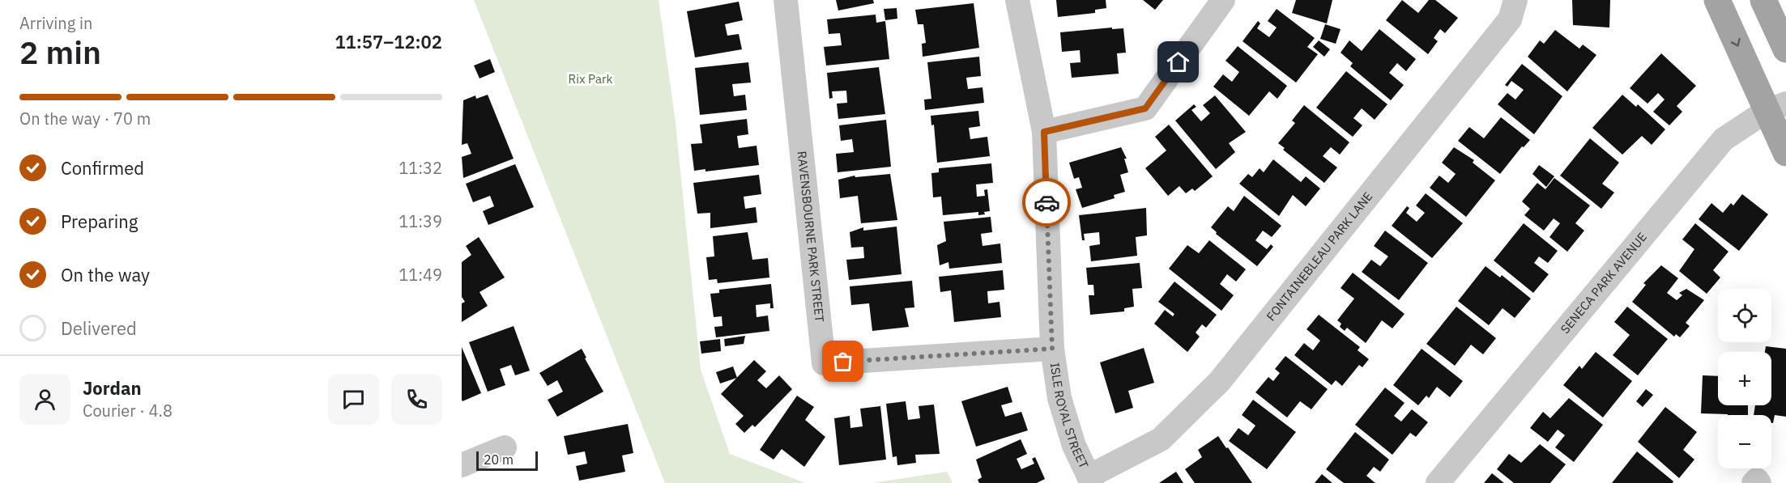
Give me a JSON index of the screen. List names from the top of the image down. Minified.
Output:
{"streets":{"street":["RAVENSBOURNE PARK STREET","FONTAINEBLEAU PARK LANE","SENECA PARK AVENUE","ISLE ROYAL STREET"]},"crossings":[["RAVENSBOURNE PARK STREET","ISLE ROYAL STREET"],["FONTAINEBLEAU PARK LANE","ISLE ROYAL STREET"]],"parks":["Rix Park"],"scale_bar":"20 m","page":{"heading":["2 min","Arriving in","11:57–12:02"],"panel":["Jordan","Courier · 4.8"],"bar":"On the way · 70 m","list":[["Confirmed","11:32"],["Preparing","11:39"],["On the way","11:49"],"Delivered"],"map_buttons":["+","−"],"scale":"20 m"}}
